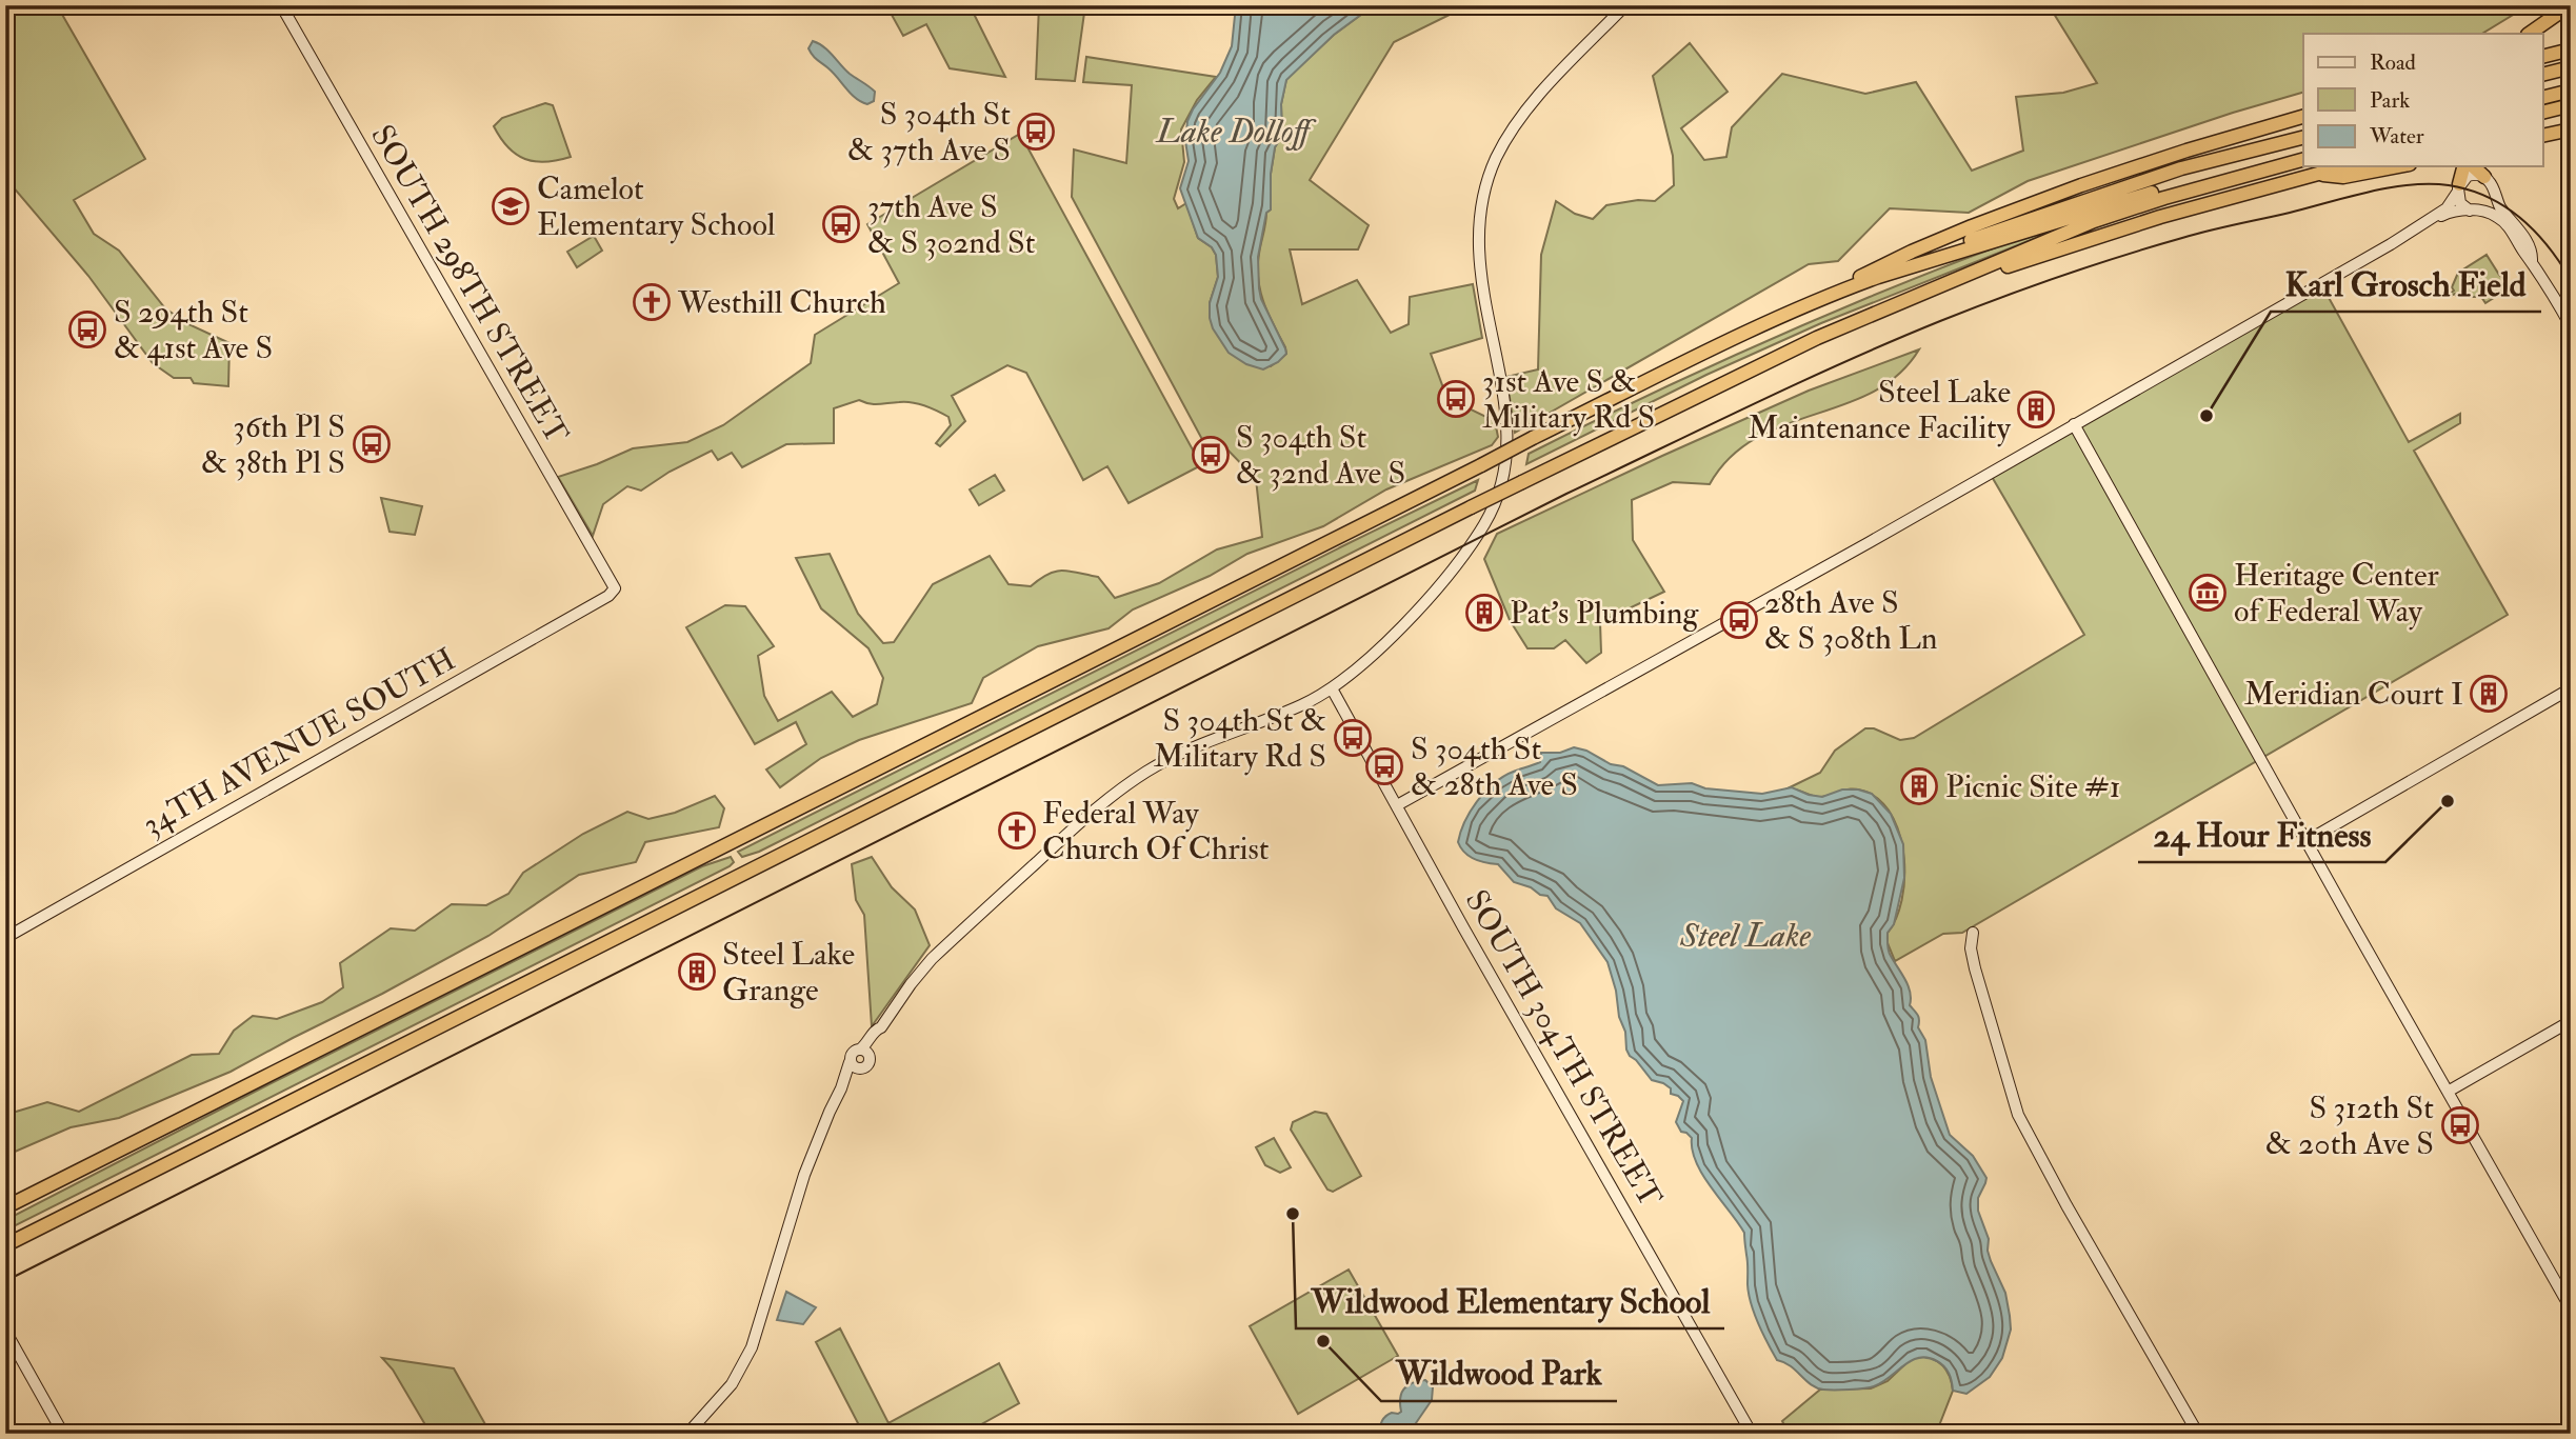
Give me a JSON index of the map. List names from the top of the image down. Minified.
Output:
{"streets":{"street":["SOUTH 298TH STREET","34TH AVENUE SOUTH","SOUTH 304TH STREET"]},"crossings":[["SOUTH 298TH STREET","34TH AVENUE SOUTH"]],"water":["Lake Dolloff","Steel Lake"],"places":{"bus stop":["S 304th St & 37th Ave S","37th Ave S & S 302nd St","S 294th St & 41st Ave S","31st Ave S & Military Rd S","36th Pl S & 38th Pl S","S 304th St & 32nd Ave S","28th Ave S & S 308th Ln","S 304th St & Military Rd S","S 304th St & 28th Ave S","S 312th St & 20th Ave S"],"school or university":["Camelot Elementary School"],"church":["Westhill Church","Federal Way Church Of Christ"],"building":["Steel Lake Maintenance Facility","Pat's Plumbing","Meridian Court I","Picnic Site #1","Steel Lake Grange"],"other":["Karl Grosch Field","24 Hour Fitness","Wildwood Elementary School","Wildwood Park"],"museum":["Heritage Center of Federal Way"]},"legend":["Road","Park","Water"]}
